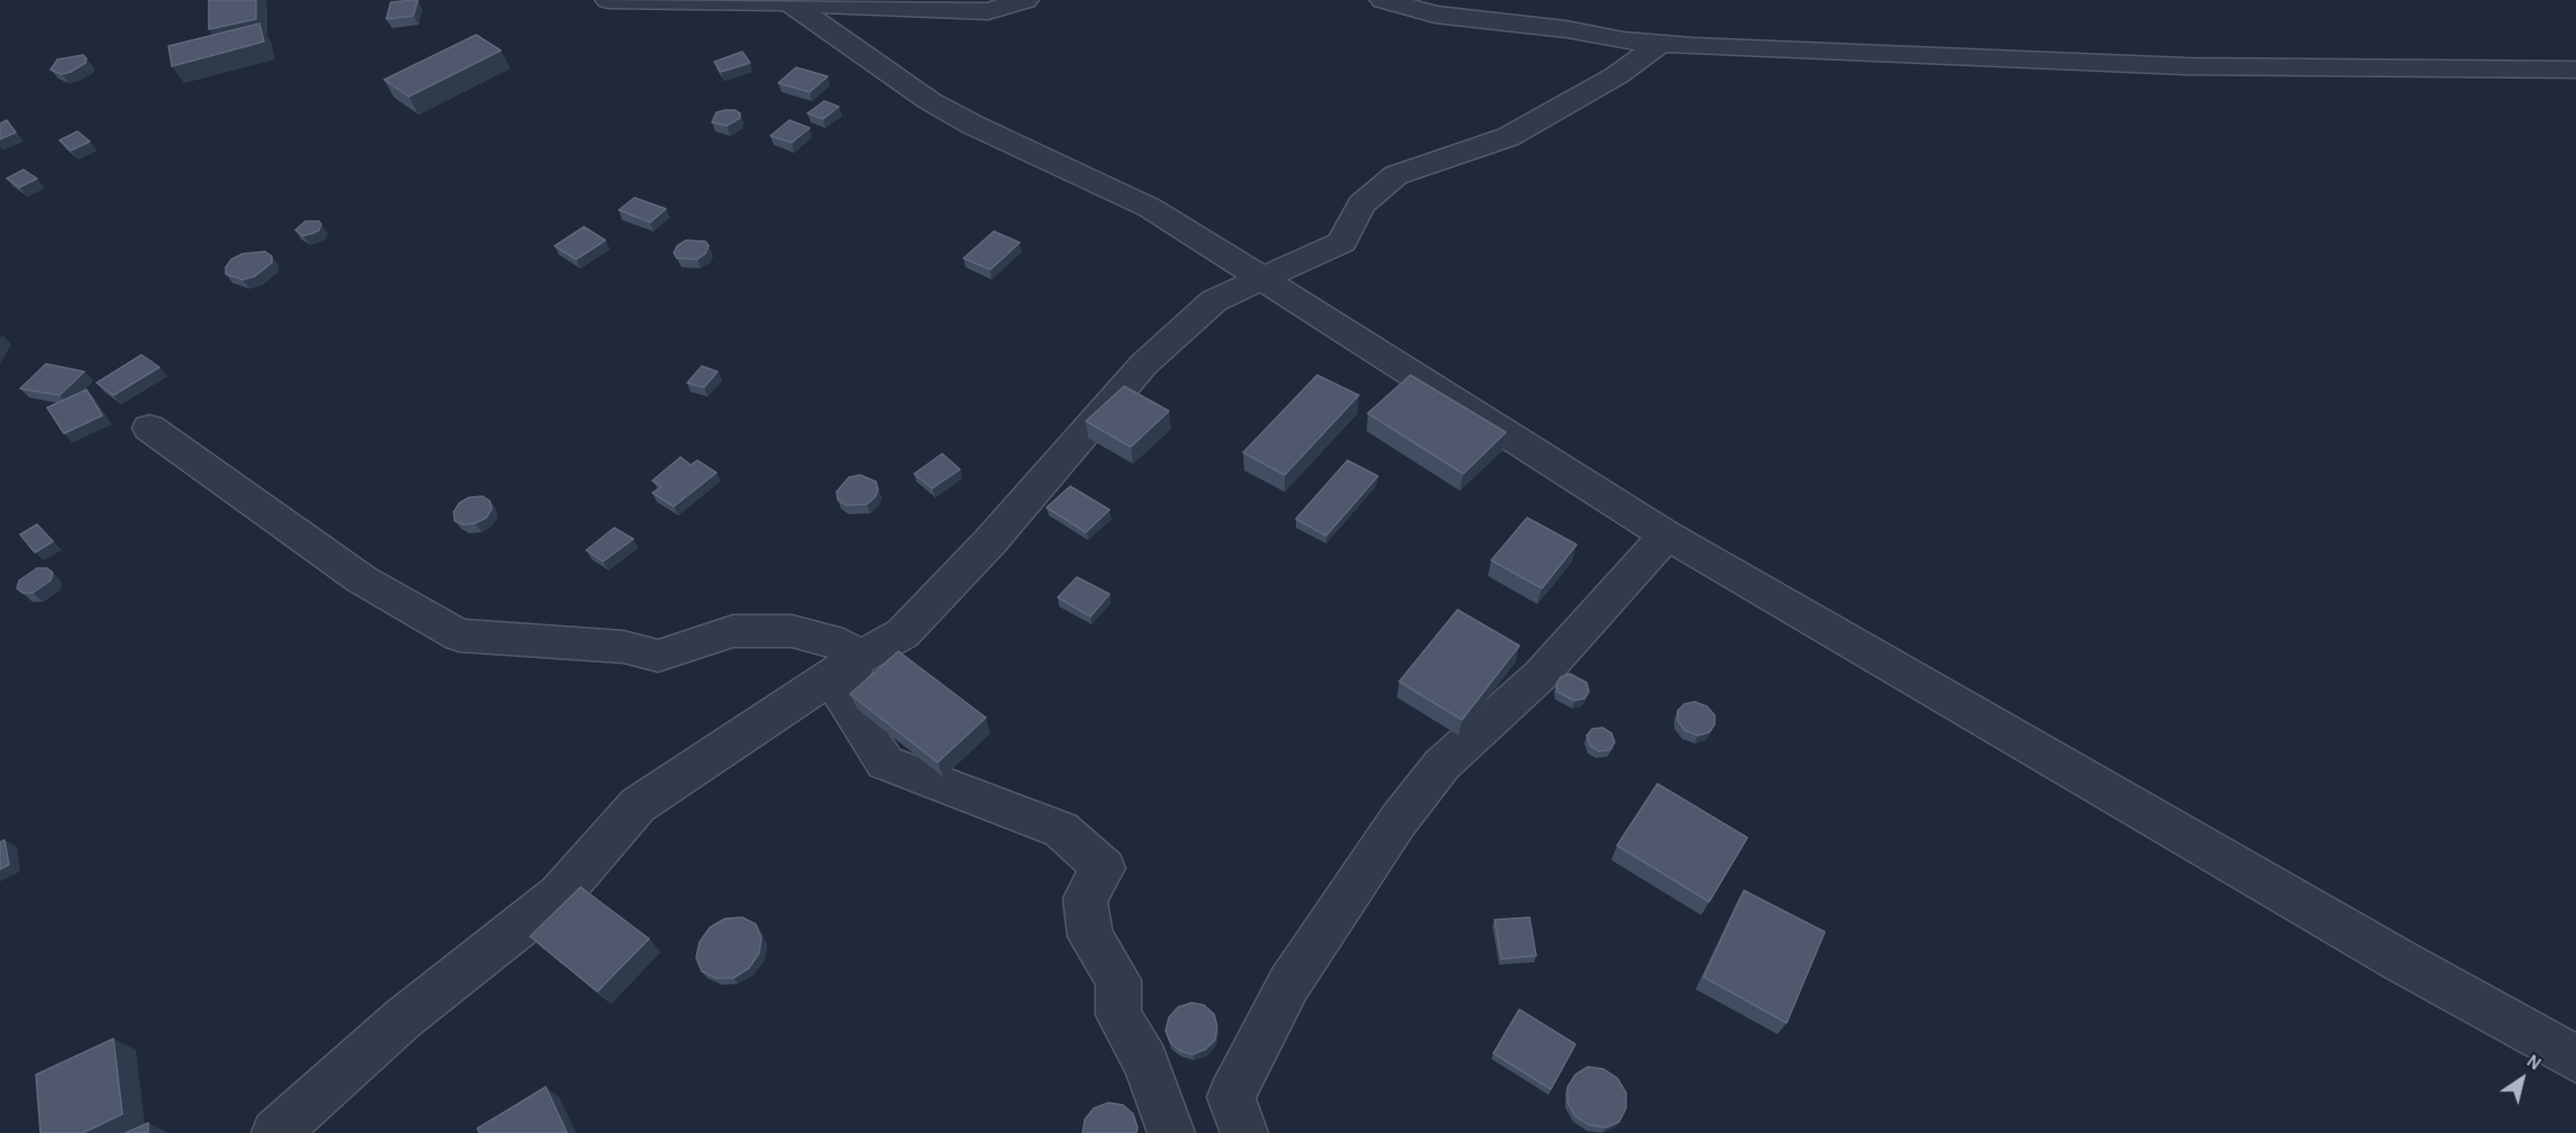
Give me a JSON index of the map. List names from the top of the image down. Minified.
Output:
{"north":"top right"}
